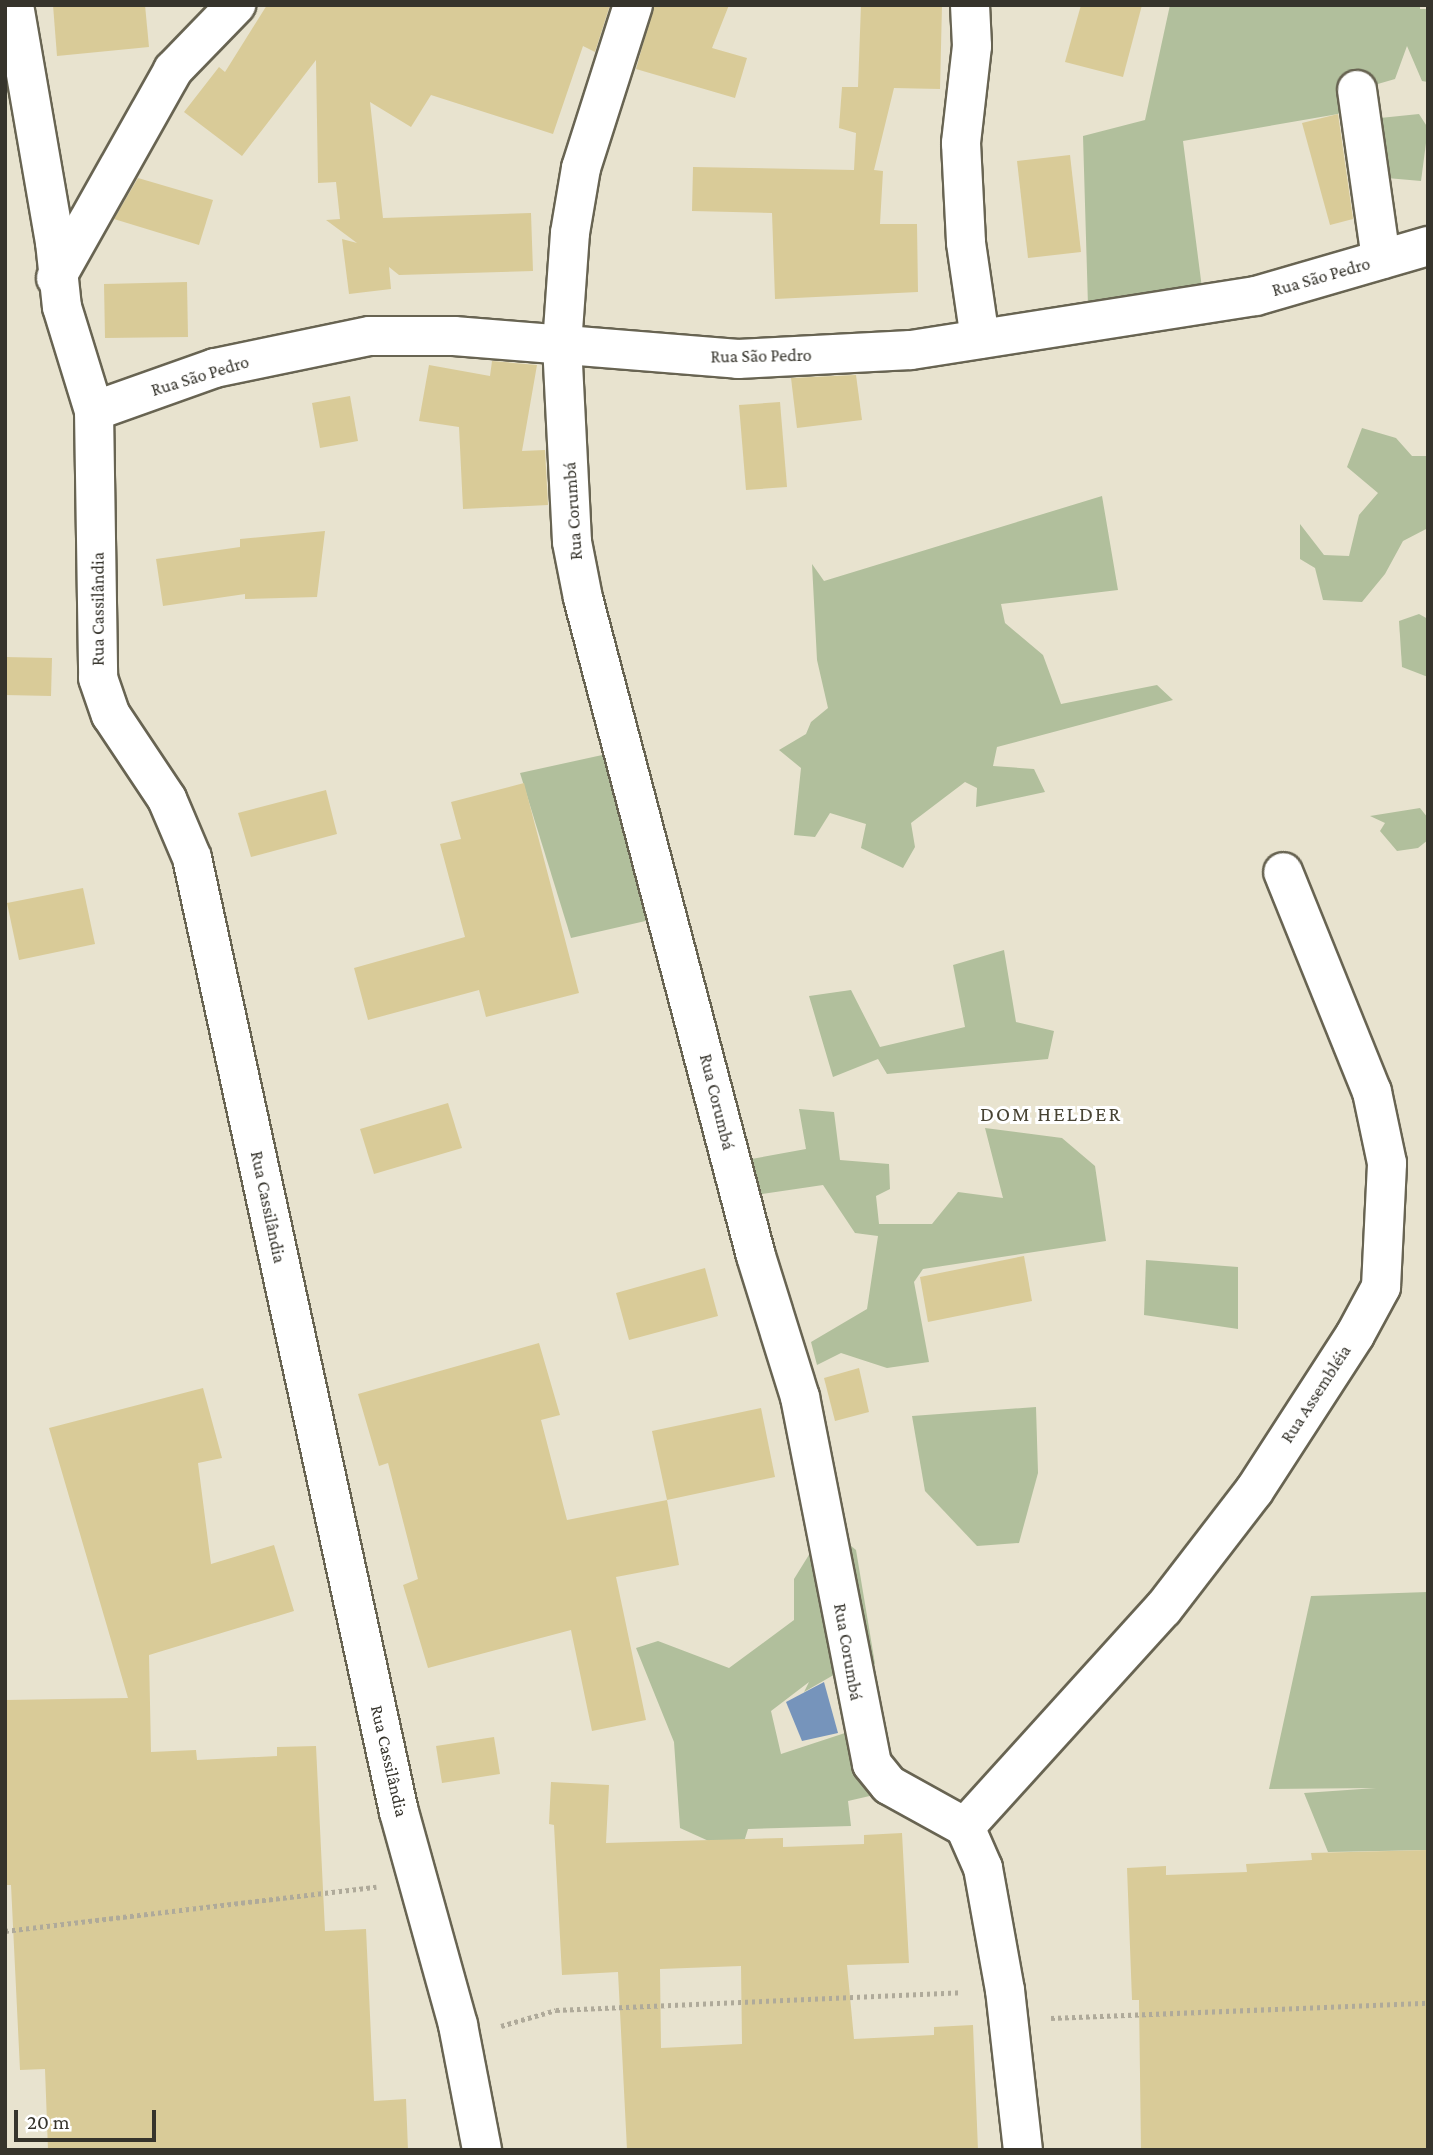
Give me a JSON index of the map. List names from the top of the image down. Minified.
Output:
{"streets":{"street":["Rua São Pedro","Rua Corumbá","Rua Cassilândia","Rua Assembléia"]},"crossings":[["Rua São Pedro","Rua Corumbá"],["Rua São Pedro","Rua Cassilândia"],["Rua Corumbá","Rua Assembléia"]],"districts":["DOM HELDER"],"scale_bar":"20 m"}
